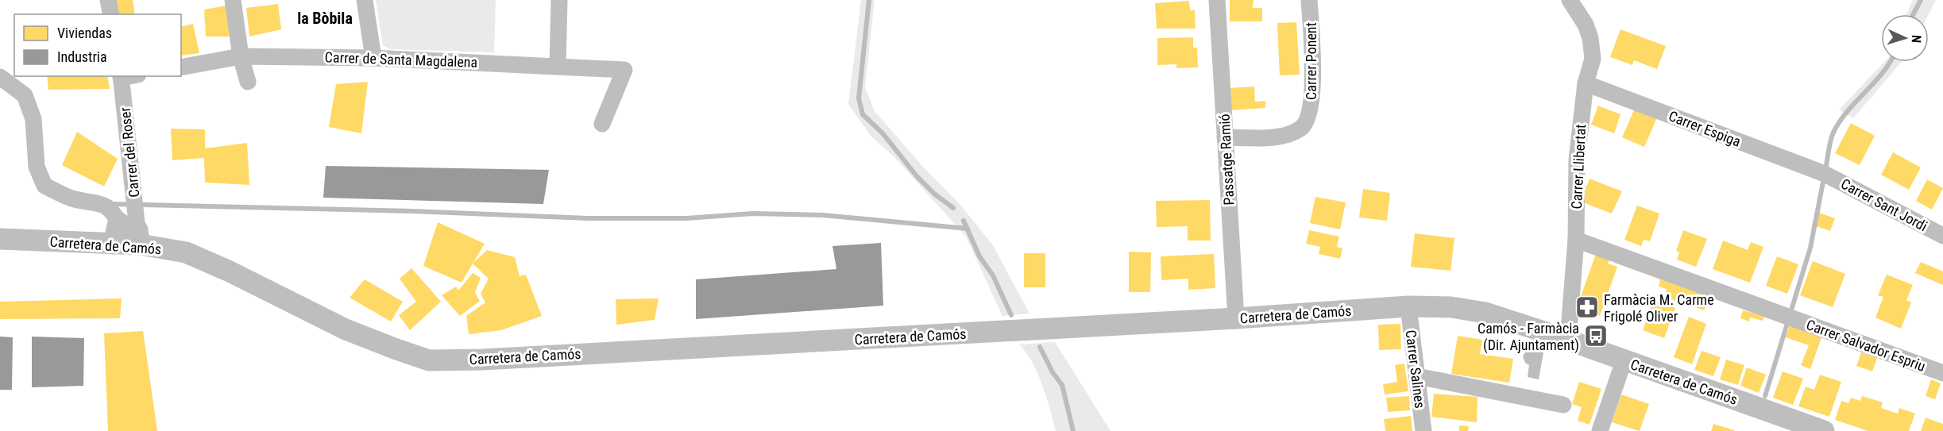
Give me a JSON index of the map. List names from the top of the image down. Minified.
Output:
{"streets":{"street":["Carrer de Santa Magdalena","Carrer Ponent","Carrer Espiga","Carrer del Roser","Passatge Ramió","Carrer Llibertat","Carrer Sant Jordi","Carretera de Camós","Carrer Salvador Espriu","Carrer Salines"]},"crossings":[["Carrer Ponent","Passatge Ramió"],["Carrer Espiga","Carrer Llibertat"],["Carrer Espiga","Carrer Sant Jordi"],["Carrer del Roser","Carretera de Camós"],["Passatge Ramió","Carretera de Camós"],["Carrer Llibertat","Carretera de Camós"],["Carrer Llibertat","Carrer Salvador Espriu"],["Carretera de Camós","Carrer Salines"]],"districts":["la Bòbila"],"places":{"pharmacy":["Farmàcia M. Carme Frigolé Oliver"],"bus stop":["Camós - Farmàcia (Dir. Ajuntament)"]},"legend":["Viviendas","Industria"],"north":"right"}
